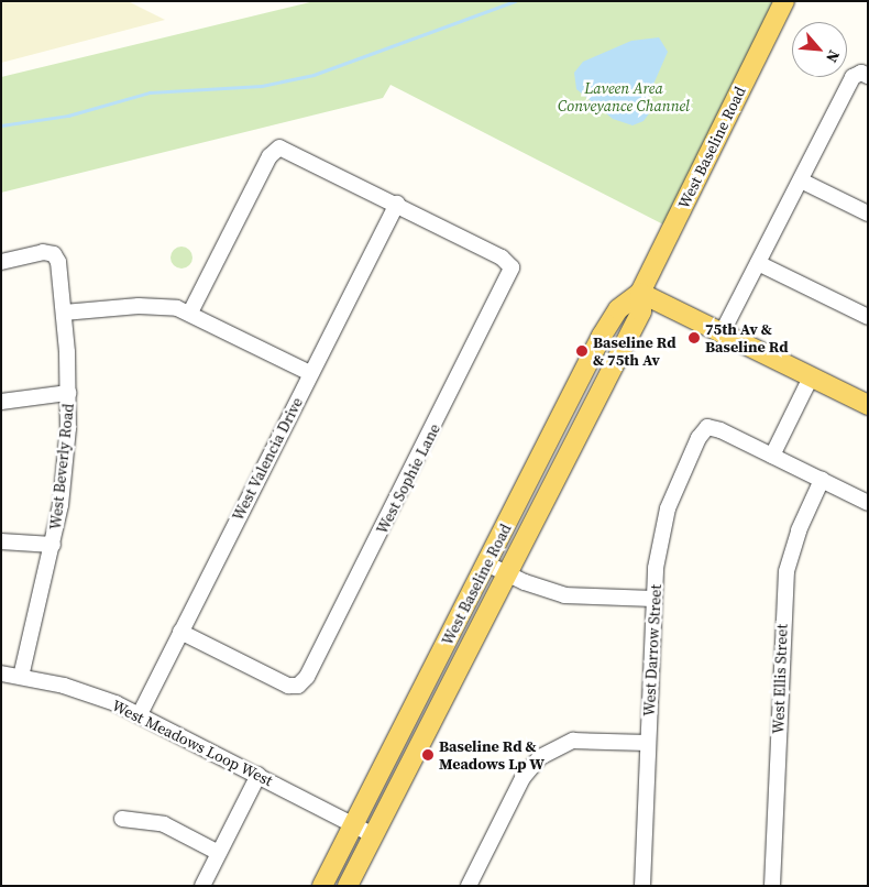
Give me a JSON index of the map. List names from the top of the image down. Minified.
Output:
{"streets":{"main road":["West Baseline Road"],"street":["West Valencia Drive","West Beverly Road","West Sophie Lane","West Darrow Street","West Ellis Street","West Meadows Loop West"]},"crossings":[["West Baseline Road","West Meadows Loop West"],["West Valencia Drive","West Sophie Lane"],["West Valencia Drive","West Meadows Loop West"],["West Beverly Road","West Meadows Loop West"]],"parks":["Laveen Area Conveyance Channel"],"places":["75th Av & Baseline Rd","Baseline Rd & 75th Av","Baseline Rd & Meadows Lp W"],"north":"bottom right"}
